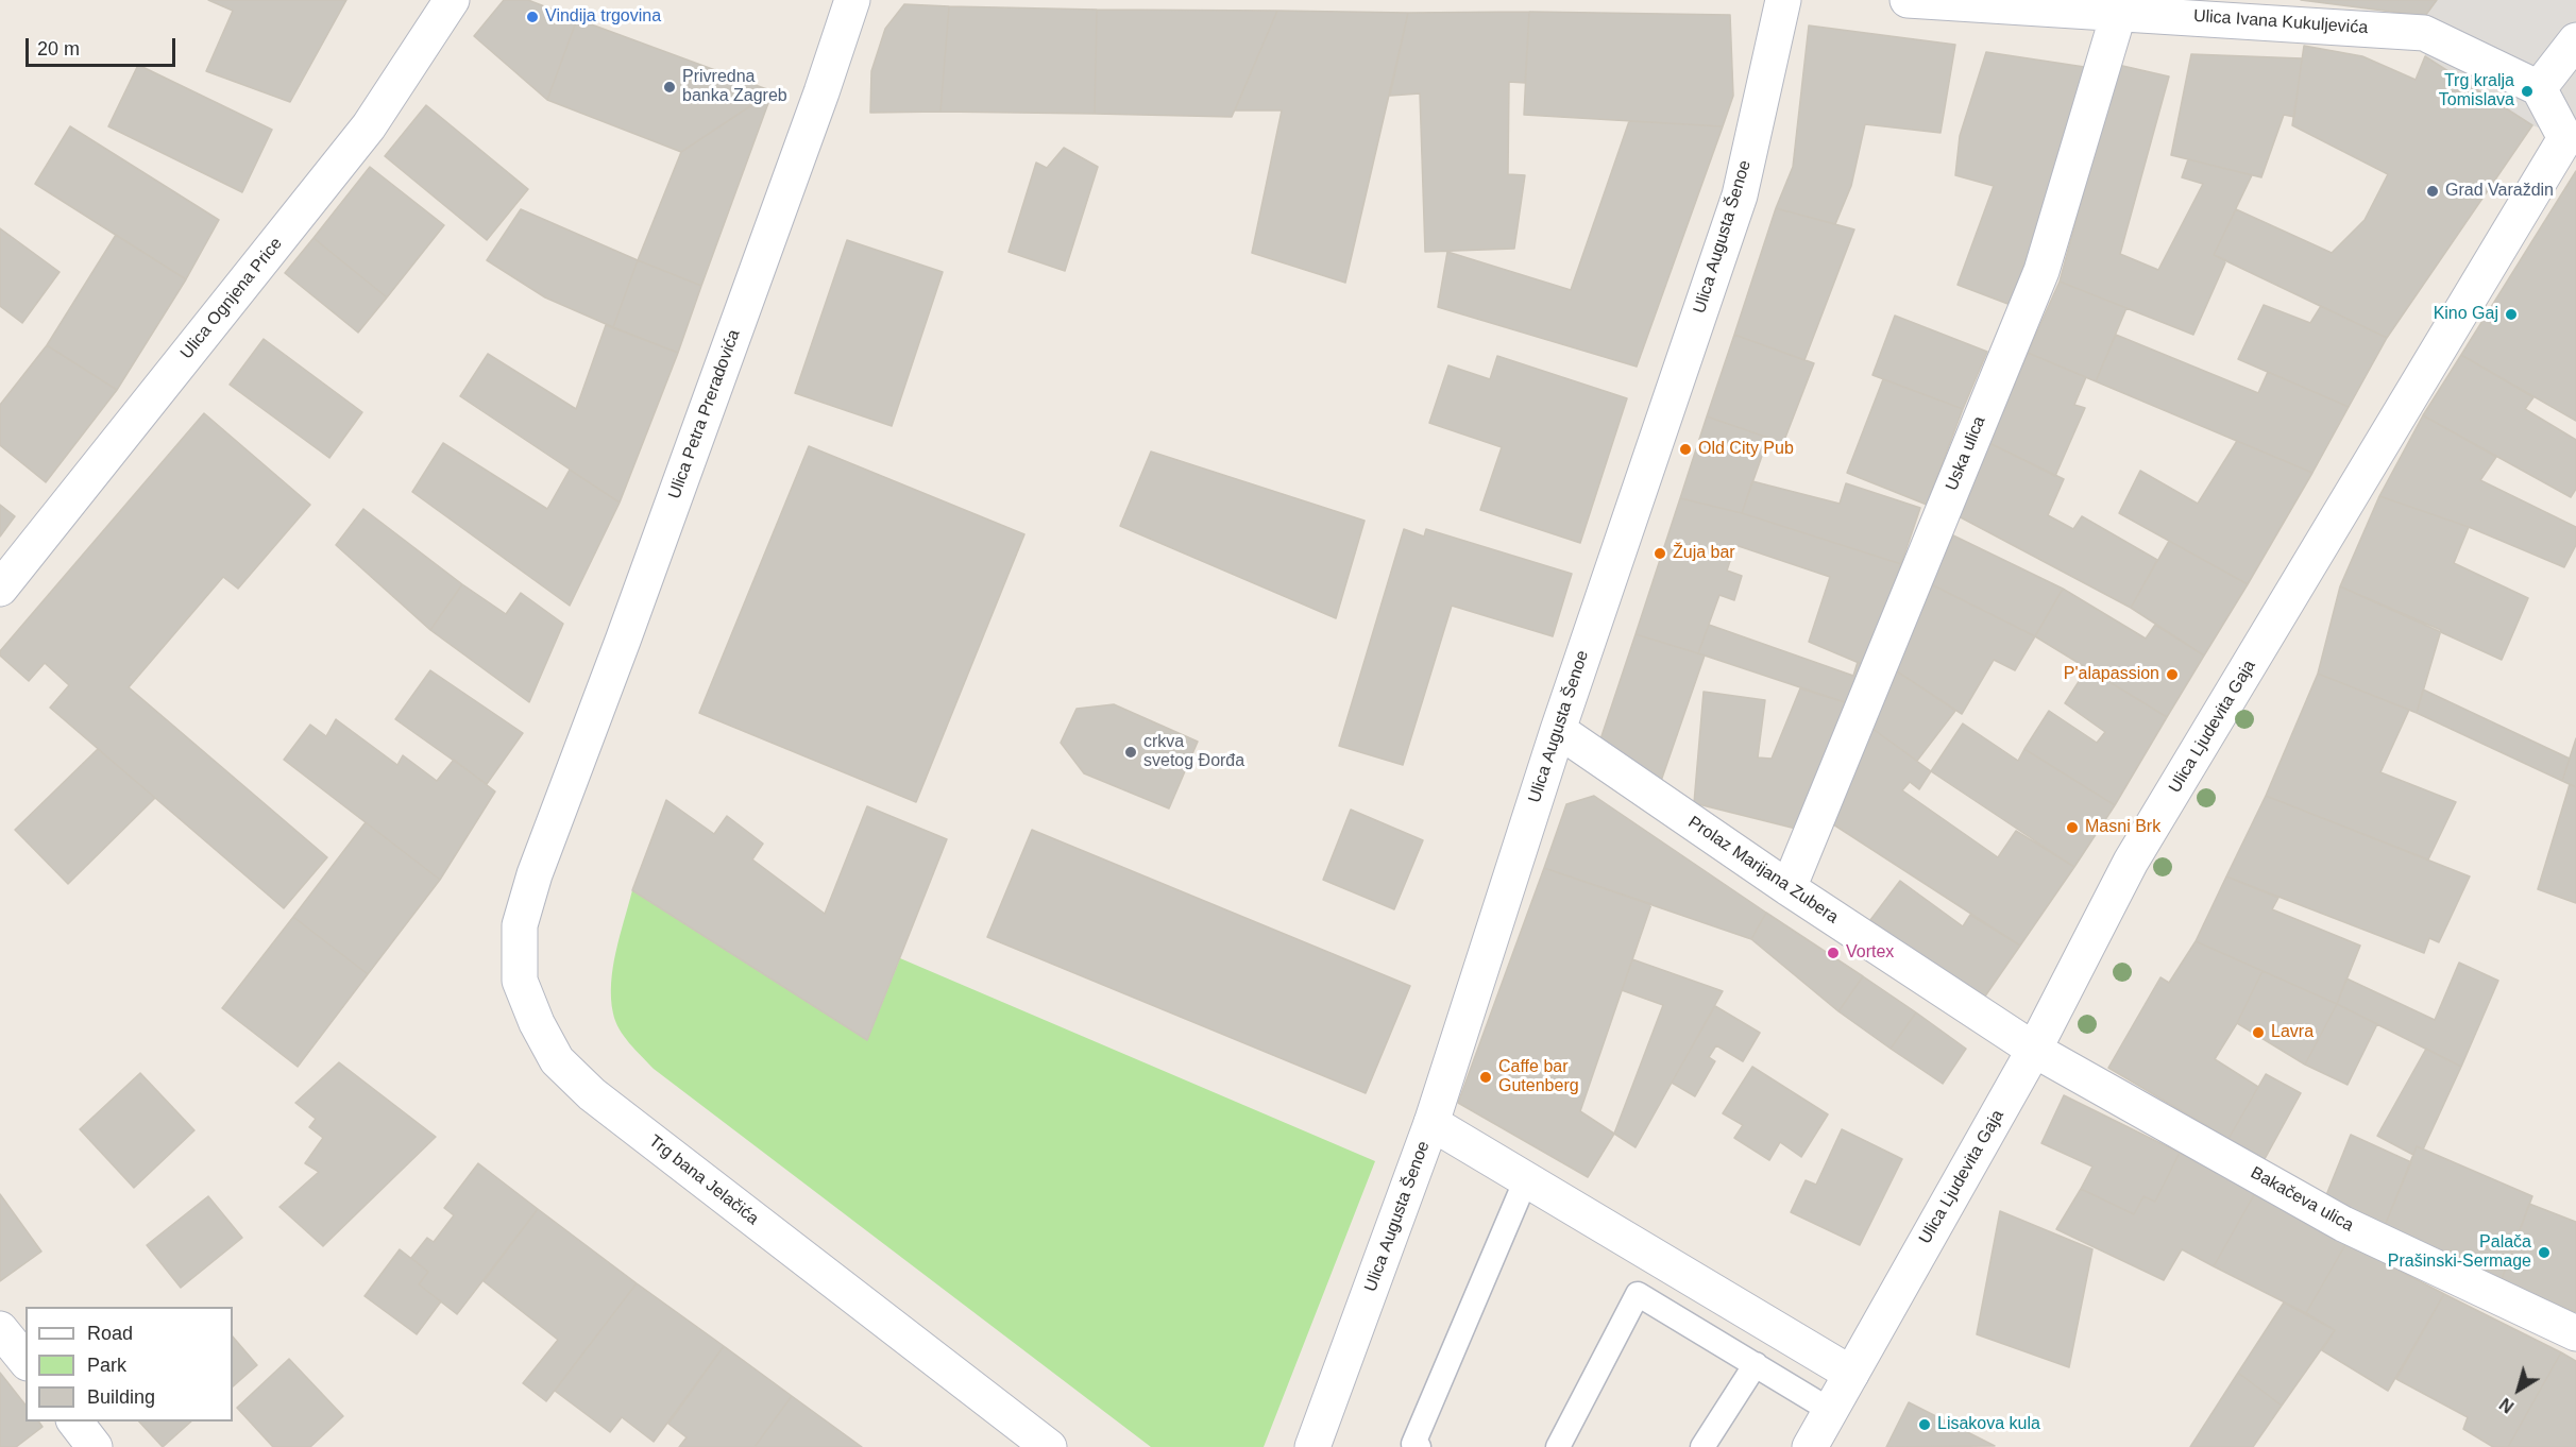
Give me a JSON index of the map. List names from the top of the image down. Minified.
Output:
{"streets":{"street":["Ulica Ivana Kukuljevića","Ulica Augusta Šenoe","Ulica Ognjena Price","Ulica Petra Preradovića","Uska ulica","Ulica Ljudevita Gaja","Prolaz Marijana Zubera","Trg bana Jelačića","Bakačeva ulica"]},"crossings":[["Ulica Ivana Kukuljevića","Uska ulica"],["Ulica Ivana Kukuljevića","Ulica Ljudevita Gaja"],["Ulica Augusta Šenoe","Prolaz Marijana Zubera"],["Ulica Petra Preradovića","Trg bana Jelačića"],["Uska ulica","Prolaz Marijana Zubera"],["Ulica Ljudevita Gaja","Prolaz Marijana Zubera"],["Ulica Ljudevita Gaja","Bakačeva ulica"],["Prolaz Marijana Zubera","Bakačeva ulica"]],"places":["Vindija trgovina","Privredna banka Zagreb","Trg kralja Tomislava","Grad Varaždin","Kino Gaj","Old City Pub","Žuja bar","P'alapassion","crkva svetog Đorđa","Masni Brk","Vortex","Lavra","Caffe bar Gutenberg","Palača Prašinski-Sermage","Lisakova kula"],"legend":["Road","Park","Building"],"scale_bar":"20 m","north":"bottom left"}
